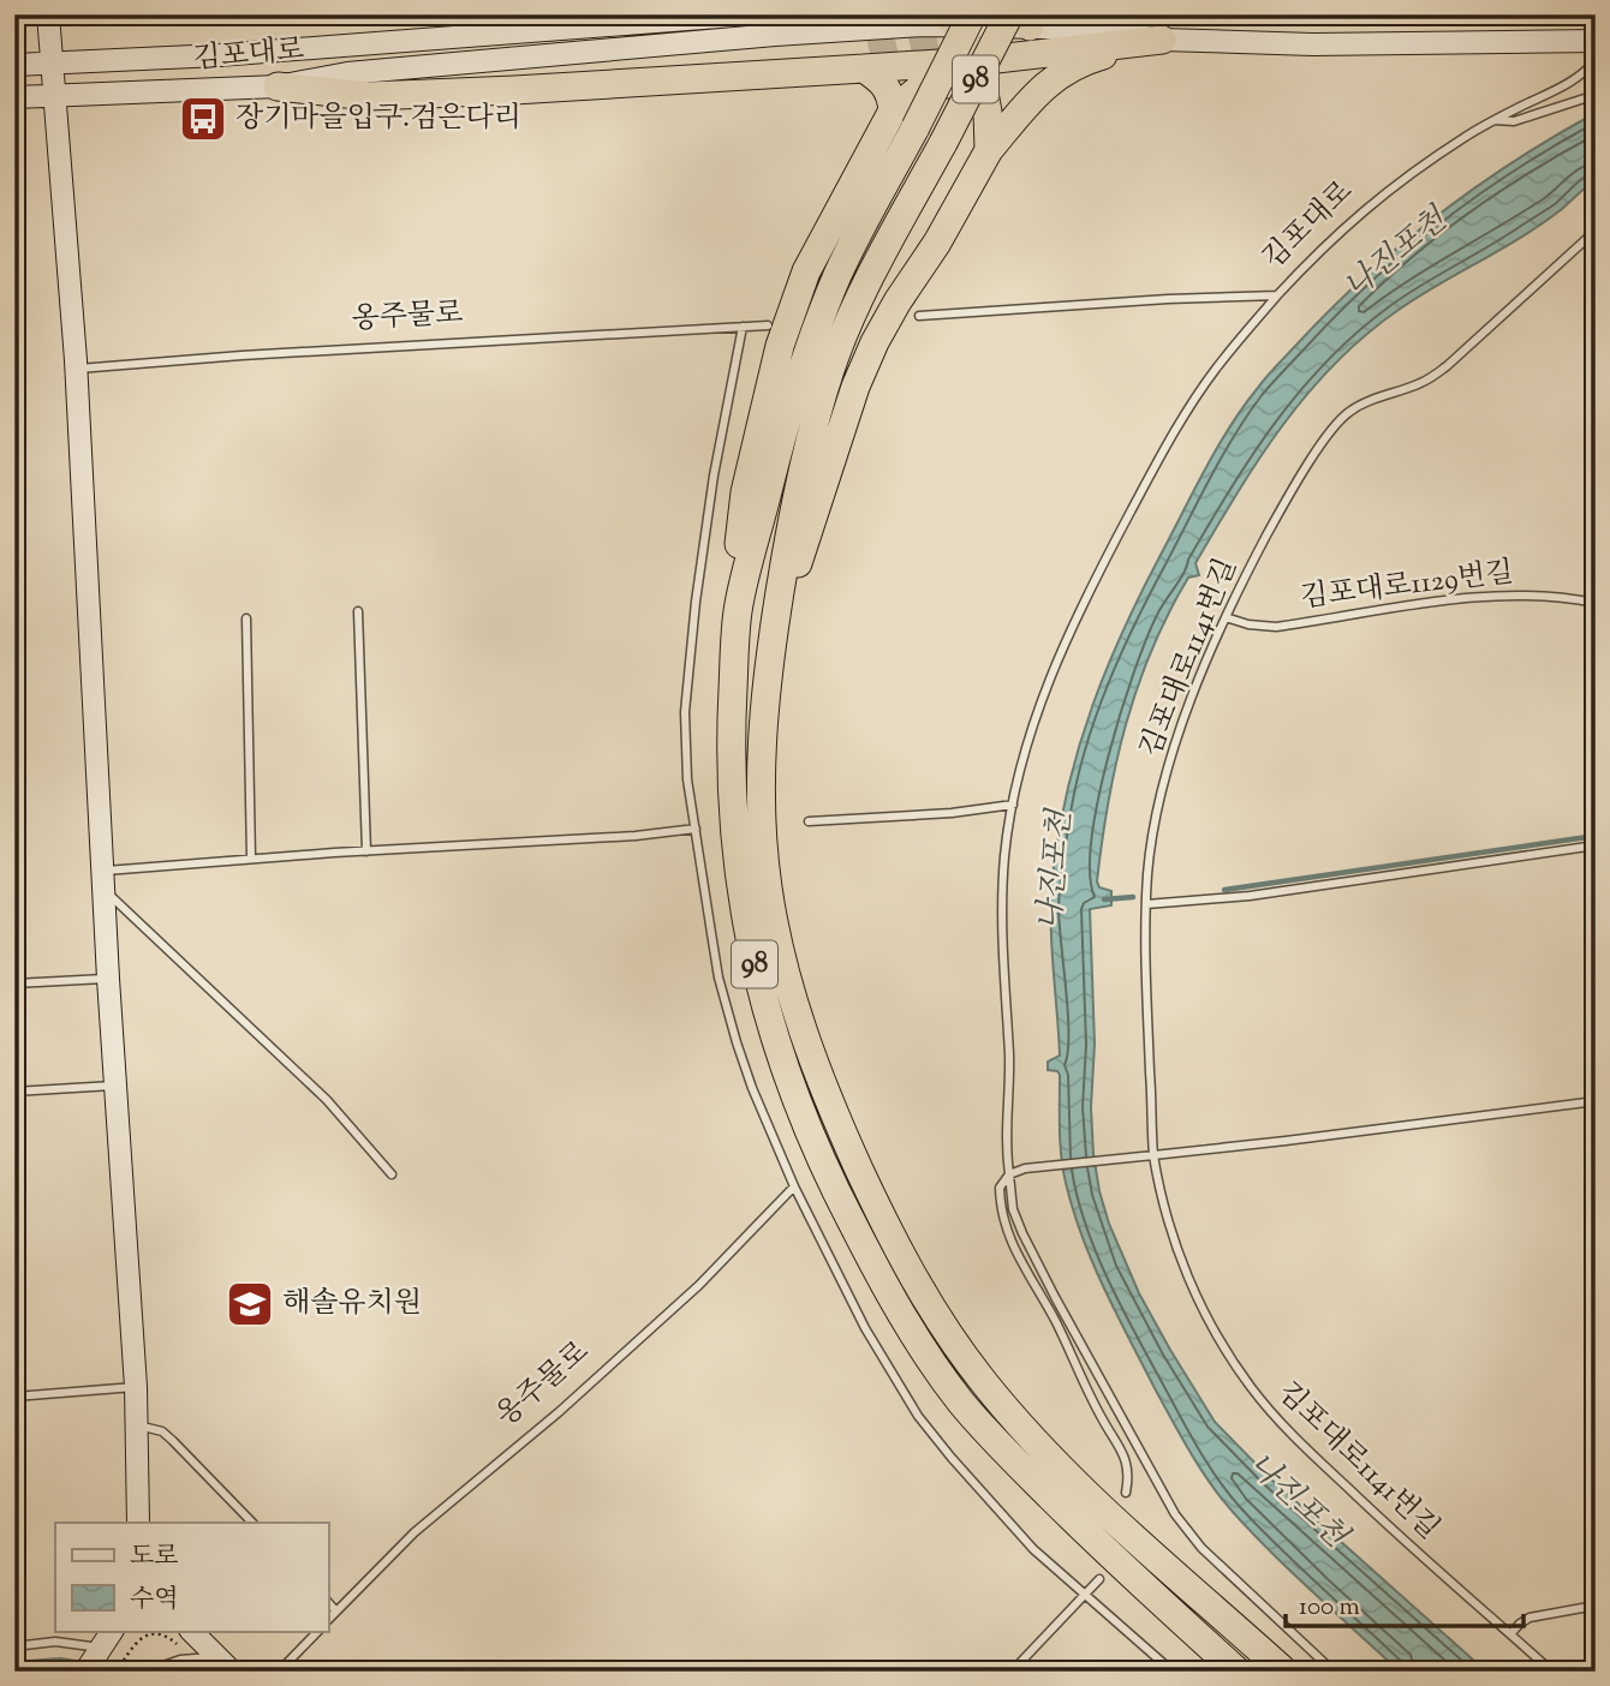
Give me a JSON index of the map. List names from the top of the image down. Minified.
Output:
{"streets":{"highway":["98"],"main road":["김포대로"],"lane":["옹주물로","김포대로1129번길","김포대로1141번길"]},"crossings":[["김포대로","98"],["김포대로1129번길","김포대로1141번길"]],"water":["나진포천"],"places":{"bus stop":["장기마을입구.검은다리"],"school or university":["해솔유치원"]},"legend":["도로","수역"],"scale_bar":"100 m"}
